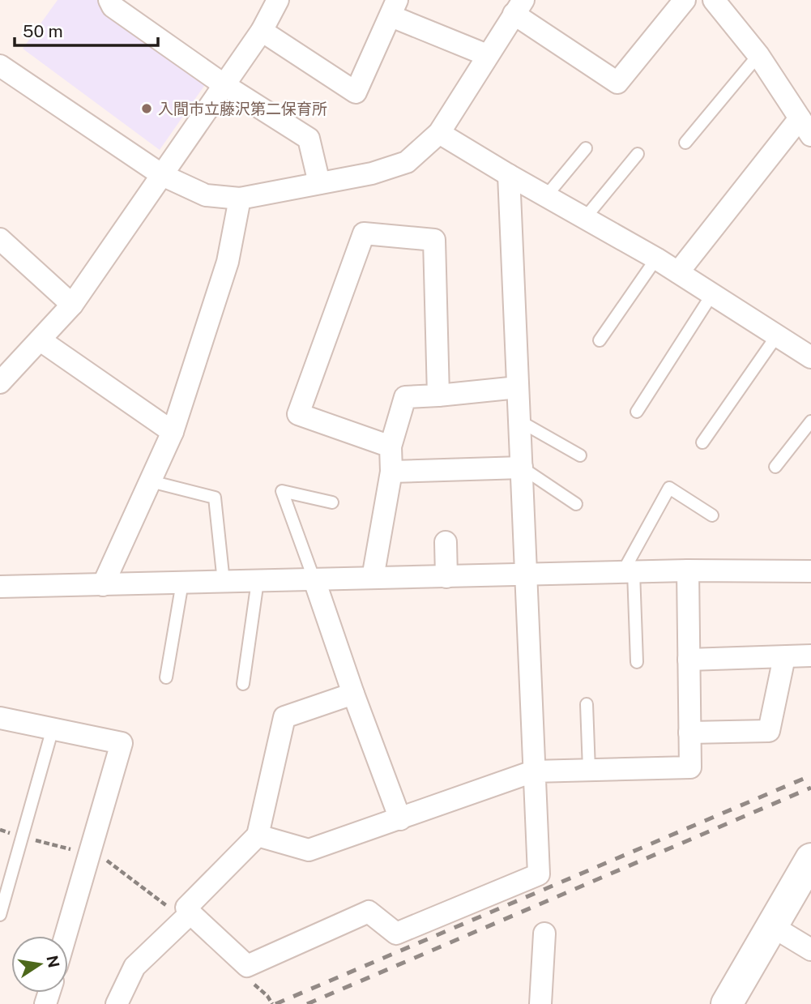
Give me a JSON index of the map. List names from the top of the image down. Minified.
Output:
{"places":["入間市立藤沢第二保育所"],"scale_bar":"50 m","north":"right"}
